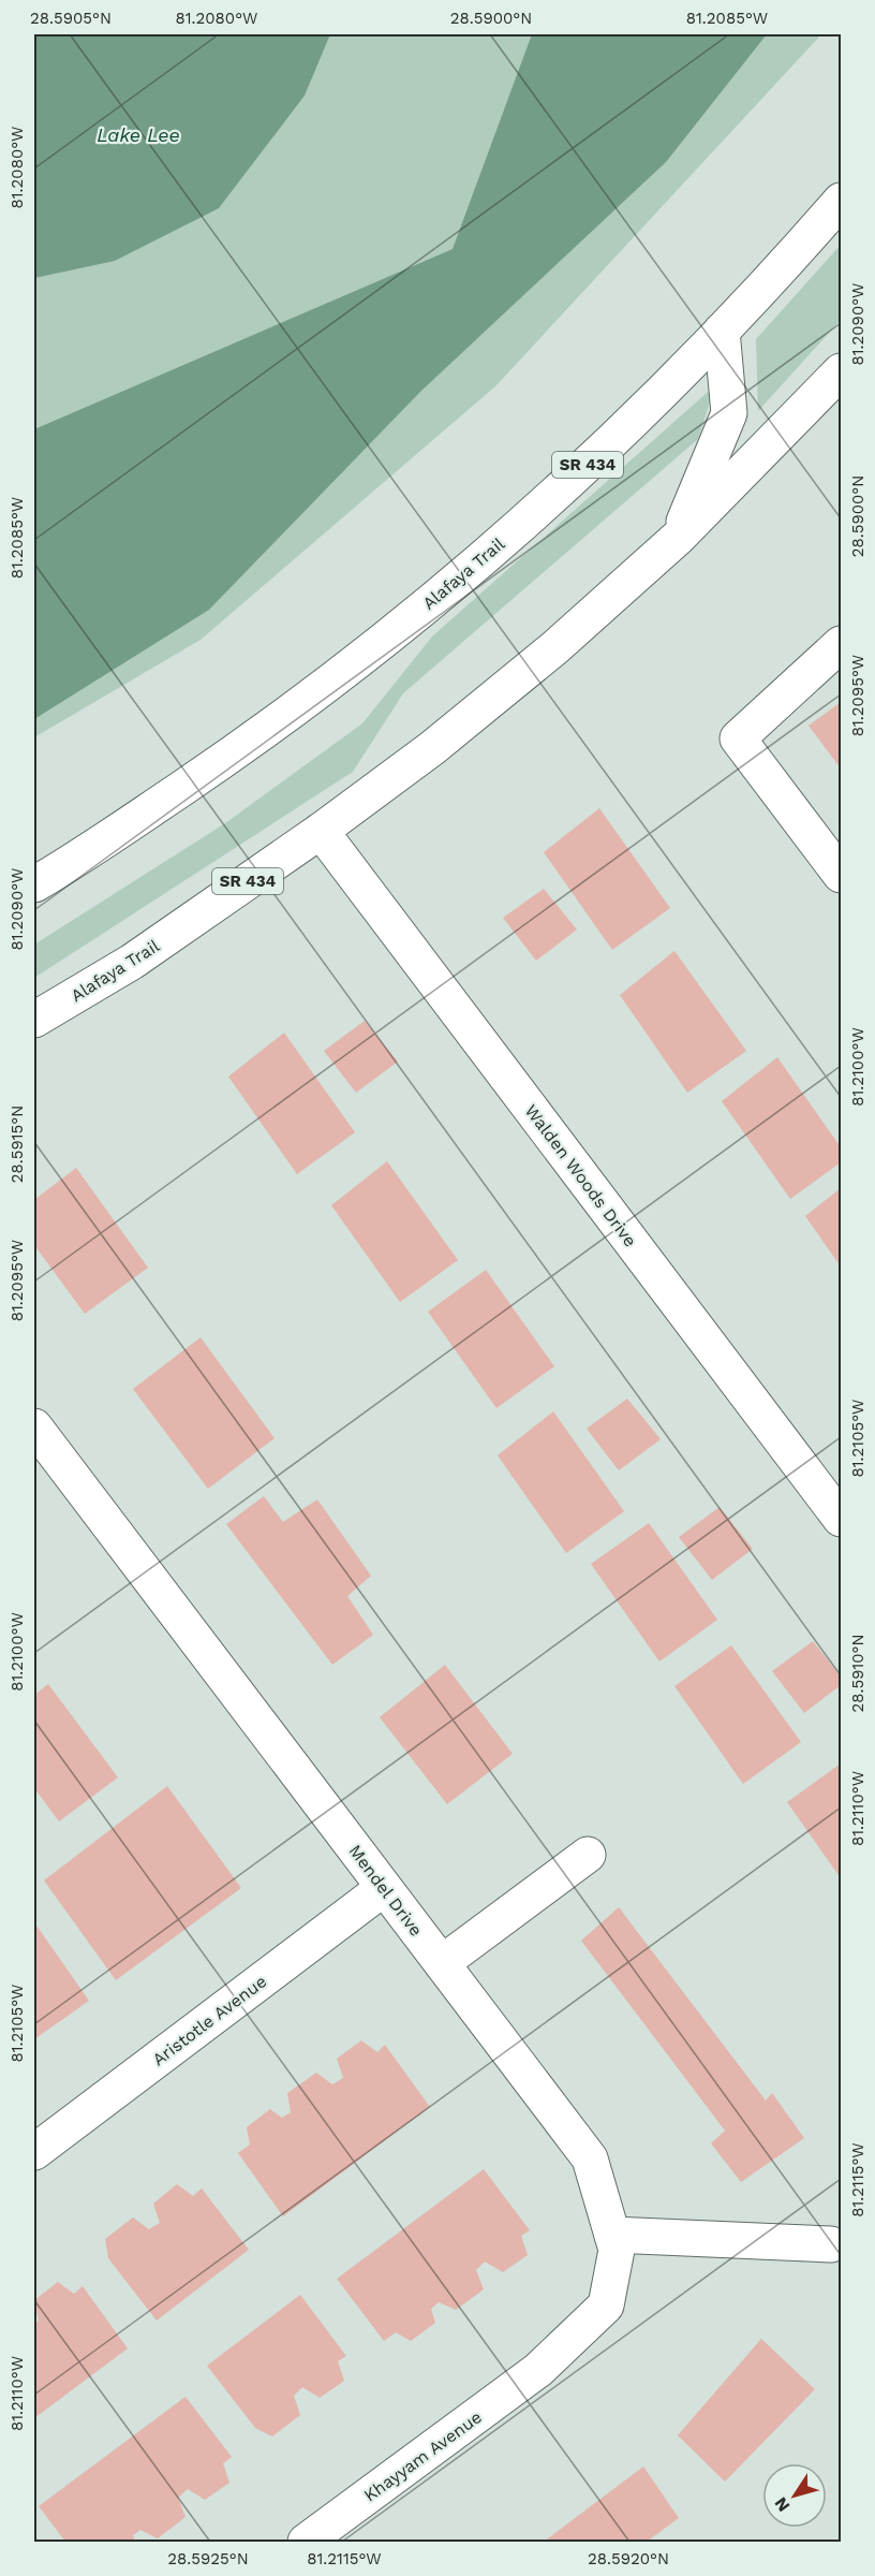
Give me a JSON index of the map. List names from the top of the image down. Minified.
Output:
{"streets":{"street":["SR 434","Alafaya Trail","Walden Woods Drive","Mendel Drive","Aristotle Avenue","Khayyam Avenue"]},"crossings":[["Alafaya Trail","Walden Woods Drive"],["Mendel Drive","Aristotle Avenue"],["Mendel Drive","Khayyam Avenue"]],"water":["Lake Lee"],"north":"bottom left","coordinates":["28.5905°N","81.2080°W","28.5900°N","81.2085°W","81.2090°W","81.2095°W","81.2100°W","28.5915°N","81.2105°W","28.5910°N","81.2110°W","81.2115°W","28.5925°N","28.5920°N"]}
